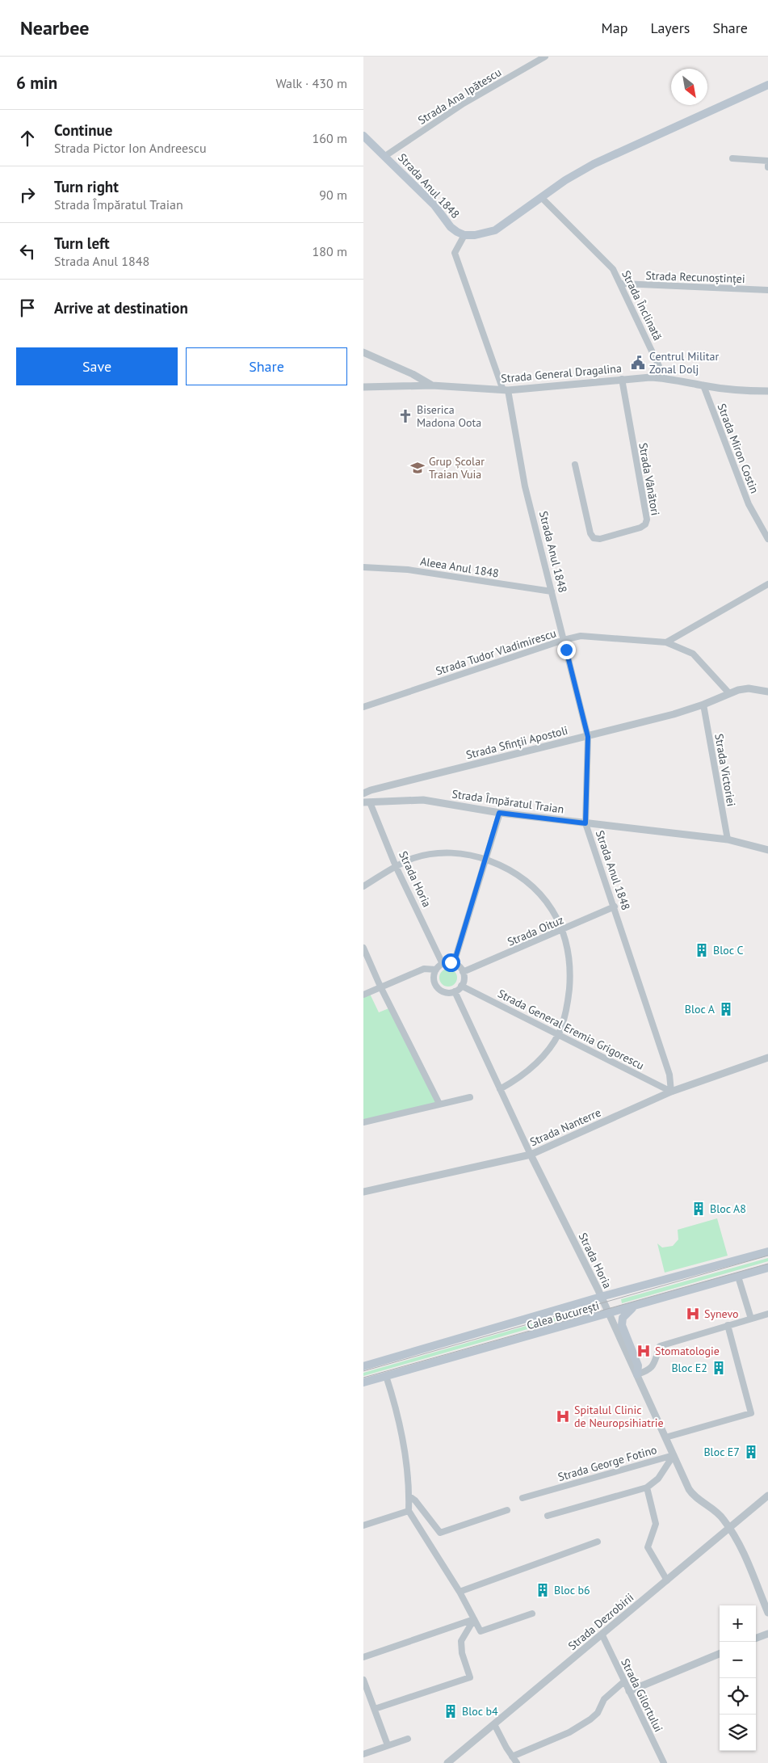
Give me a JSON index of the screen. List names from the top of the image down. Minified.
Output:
{"streets":{"main road":["Strada Anul 1848","Calea București"],"street":["Strada Ana Ipătescu","Strada Recunoștinței","Strada Înclinată","Strada General Dragalina","Strada Miron Costin","Strada Vânători","Aleea Anul 1848","Strada Tudor Vladimirescu","Strada Sfinții Apostoli","Strada Victoriei","Strada Împăratul Traian","Strada Horia","Strada Oituz","Strada General Eremia Grigorescu","Strada Nanterre","Strada George Fotino","Strada Dezrobirii","Strada Gilortului"]},"crossings":[["Strada Ana Ipătescu","Strada Anul 1848"],["Strada Anul 1848","Strada General Dragalina"],["Strada Anul 1848","Aleea Anul 1848"],["Strada Anul 1848","Strada Tudor Vladimirescu"],["Strada Anul 1848","Strada Sfinții Apostoli"],["Strada Anul 1848","Strada Împăratul Traian"],["Strada Anul 1848","Strada Oituz"],["Strada Anul 1848","Strada General Eremia Grigorescu"],["Strada Anul 1848","Strada Nanterre"],["Strada Recunoștinței","Strada Înclinată"],["Strada Înclinată","Strada General Dragalina"],["Strada General Dragalina","Strada Miron Costin"],["Strada General Dragalina","Strada Vânători"],["Strada Sfinții Apostoli","Strada Victoriei"],["Strada Victoriei","Strada Împăratul Traian"],["Strada Împăratul Traian","Strada Horia"],["Strada Horia","Strada Oituz"],["Strada Horia","Strada General Eremia Grigorescu"],["Strada Horia","Strada Nanterre"],["Strada Horia","Calea București"],["Strada Horia","Strada George Fotino"],["Strada Horia","Strada Dezrobirii"],["Strada Oituz","Strada General Eremia Grigorescu"],["Strada General Eremia Grigorescu","Strada Nanterre"],["Strada Dezrobirii","Strada Gilortului"]],"places":{"public building":["Centrul Militar Zonal Dolj"],"church":["Biserica Madona Oota"],"school or university":["Grup Școlar Traian Vuia"],"building":["Bloc C","Bloc A","Bloc A8","Bloc E2","Bloc E7","Bloc b6","Bloc b4"],"hospital":["Synevo","Stomatologie","Spitalul Clinic de Neuropsihiatrie"]},"north":"bottom right","page":{"header":"Nearbee","nav":["Map","Layers","Share"],"heading":["6 min","Walk · 430 m"],"list":[["Continue","Strada Pictor Ion Andreescu","160 m"],["Turn right","Strada Împăratul Traian","90 m"],["Turn left","Strada Anul 1848","180 m"],"Arrive at destination"],"buttons":["Save","Share"],"map_buttons":["+","−"]}}
